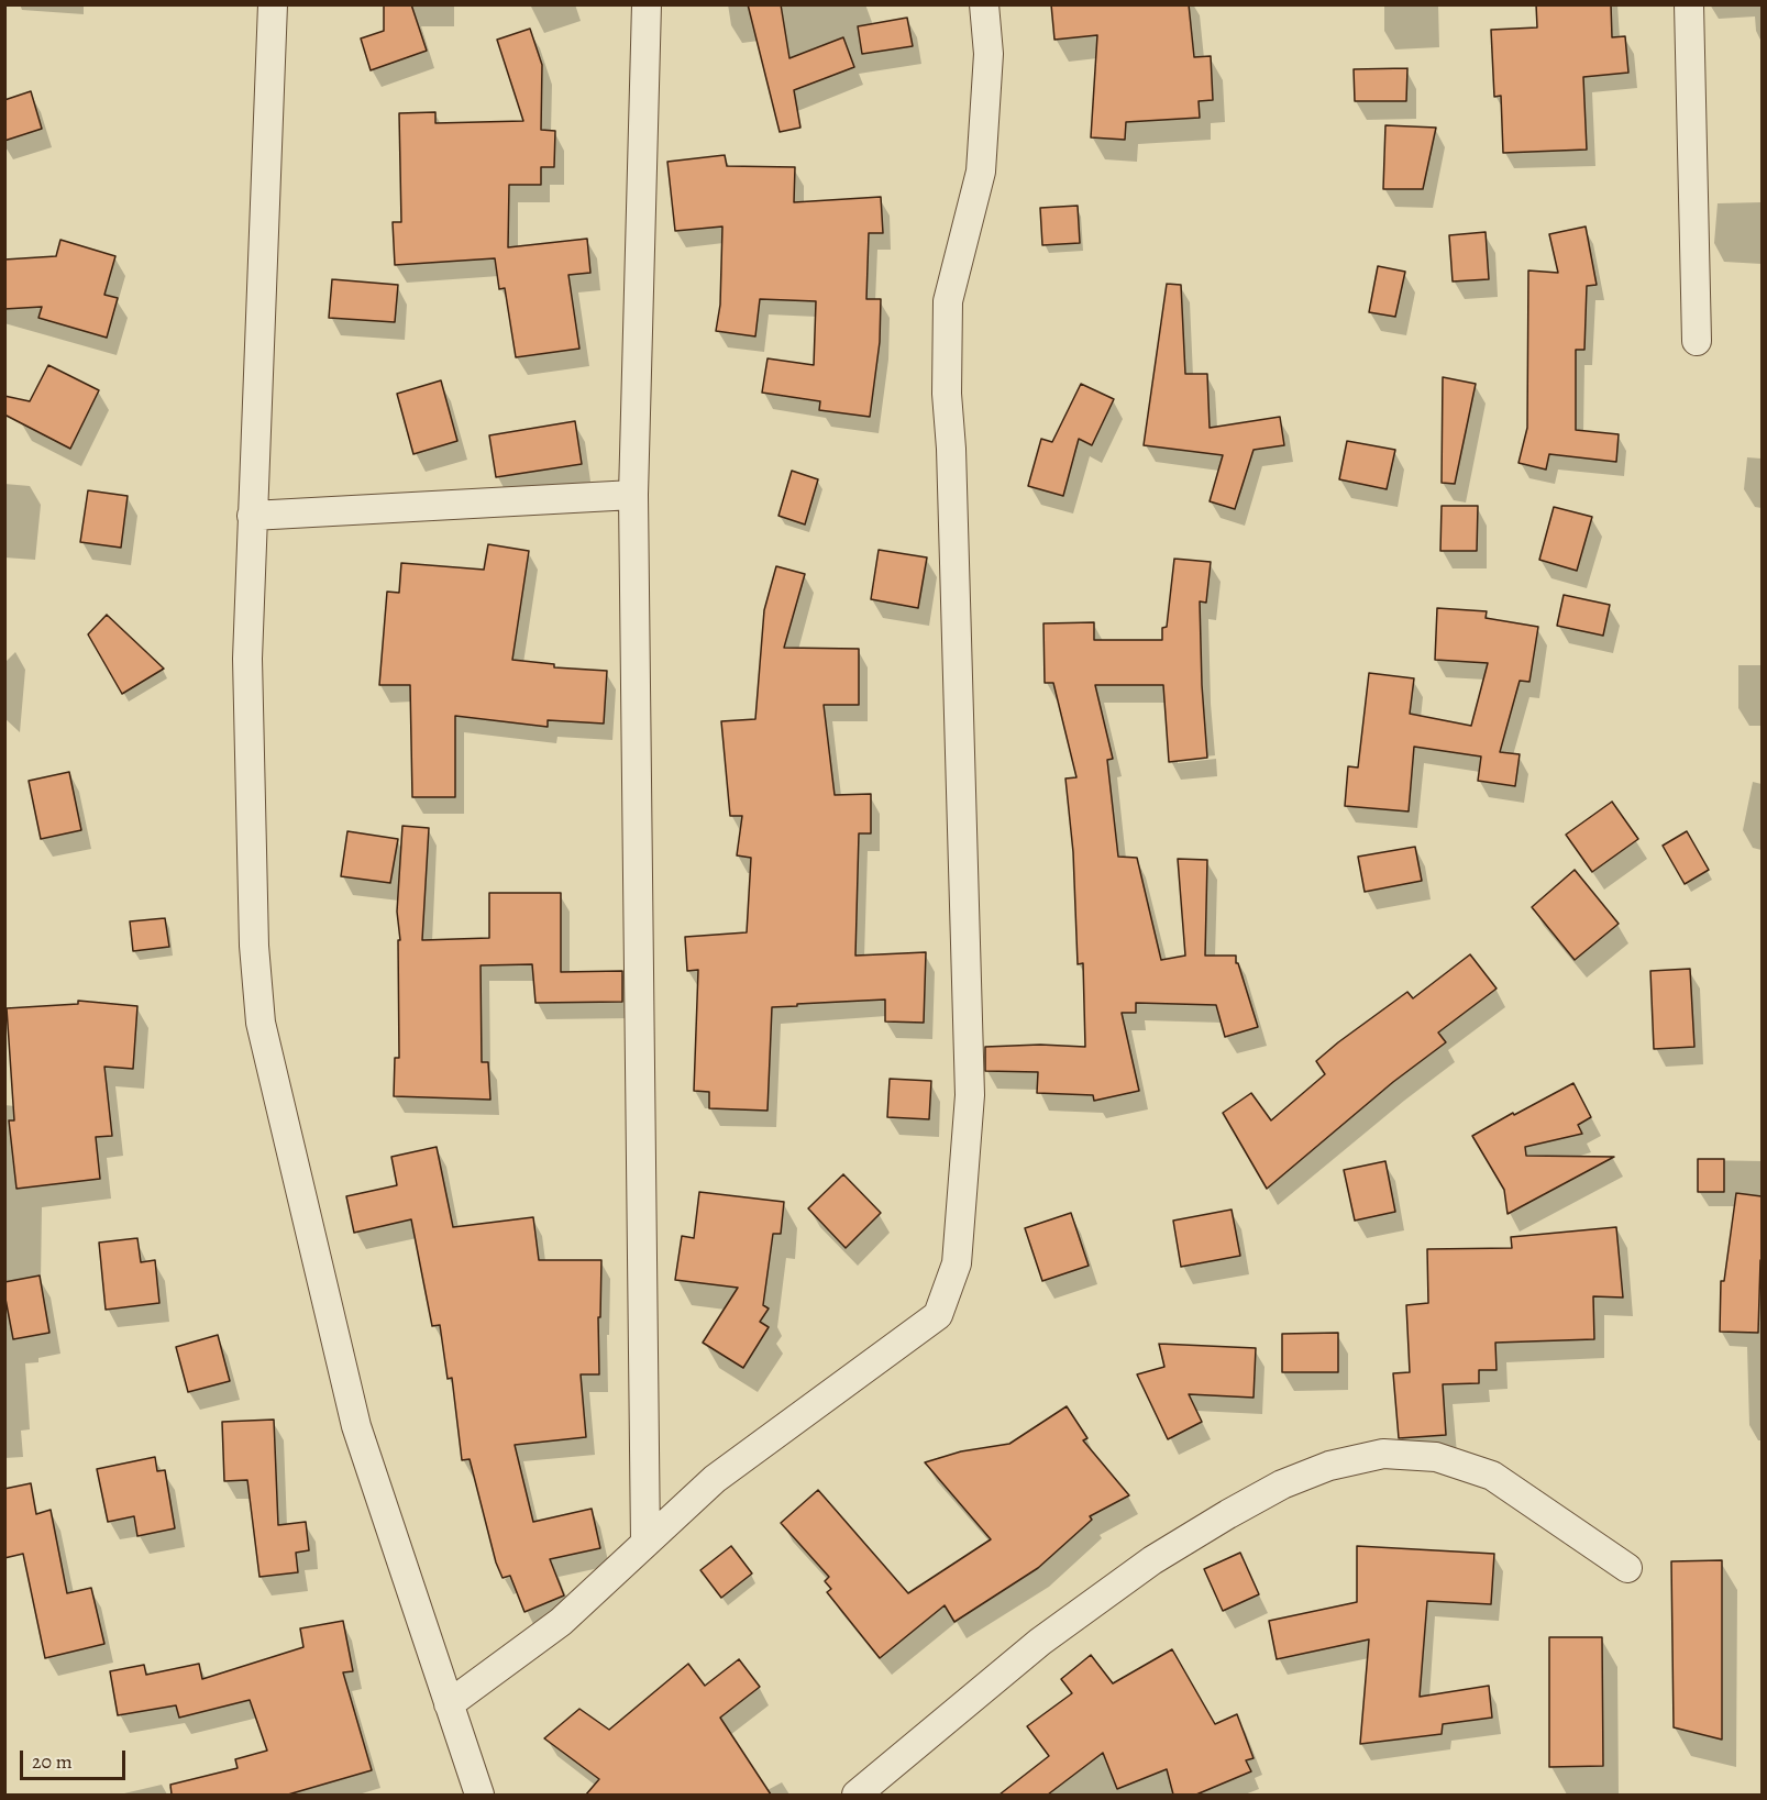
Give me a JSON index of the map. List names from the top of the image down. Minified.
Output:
{"scale_bar":"20 m"}
